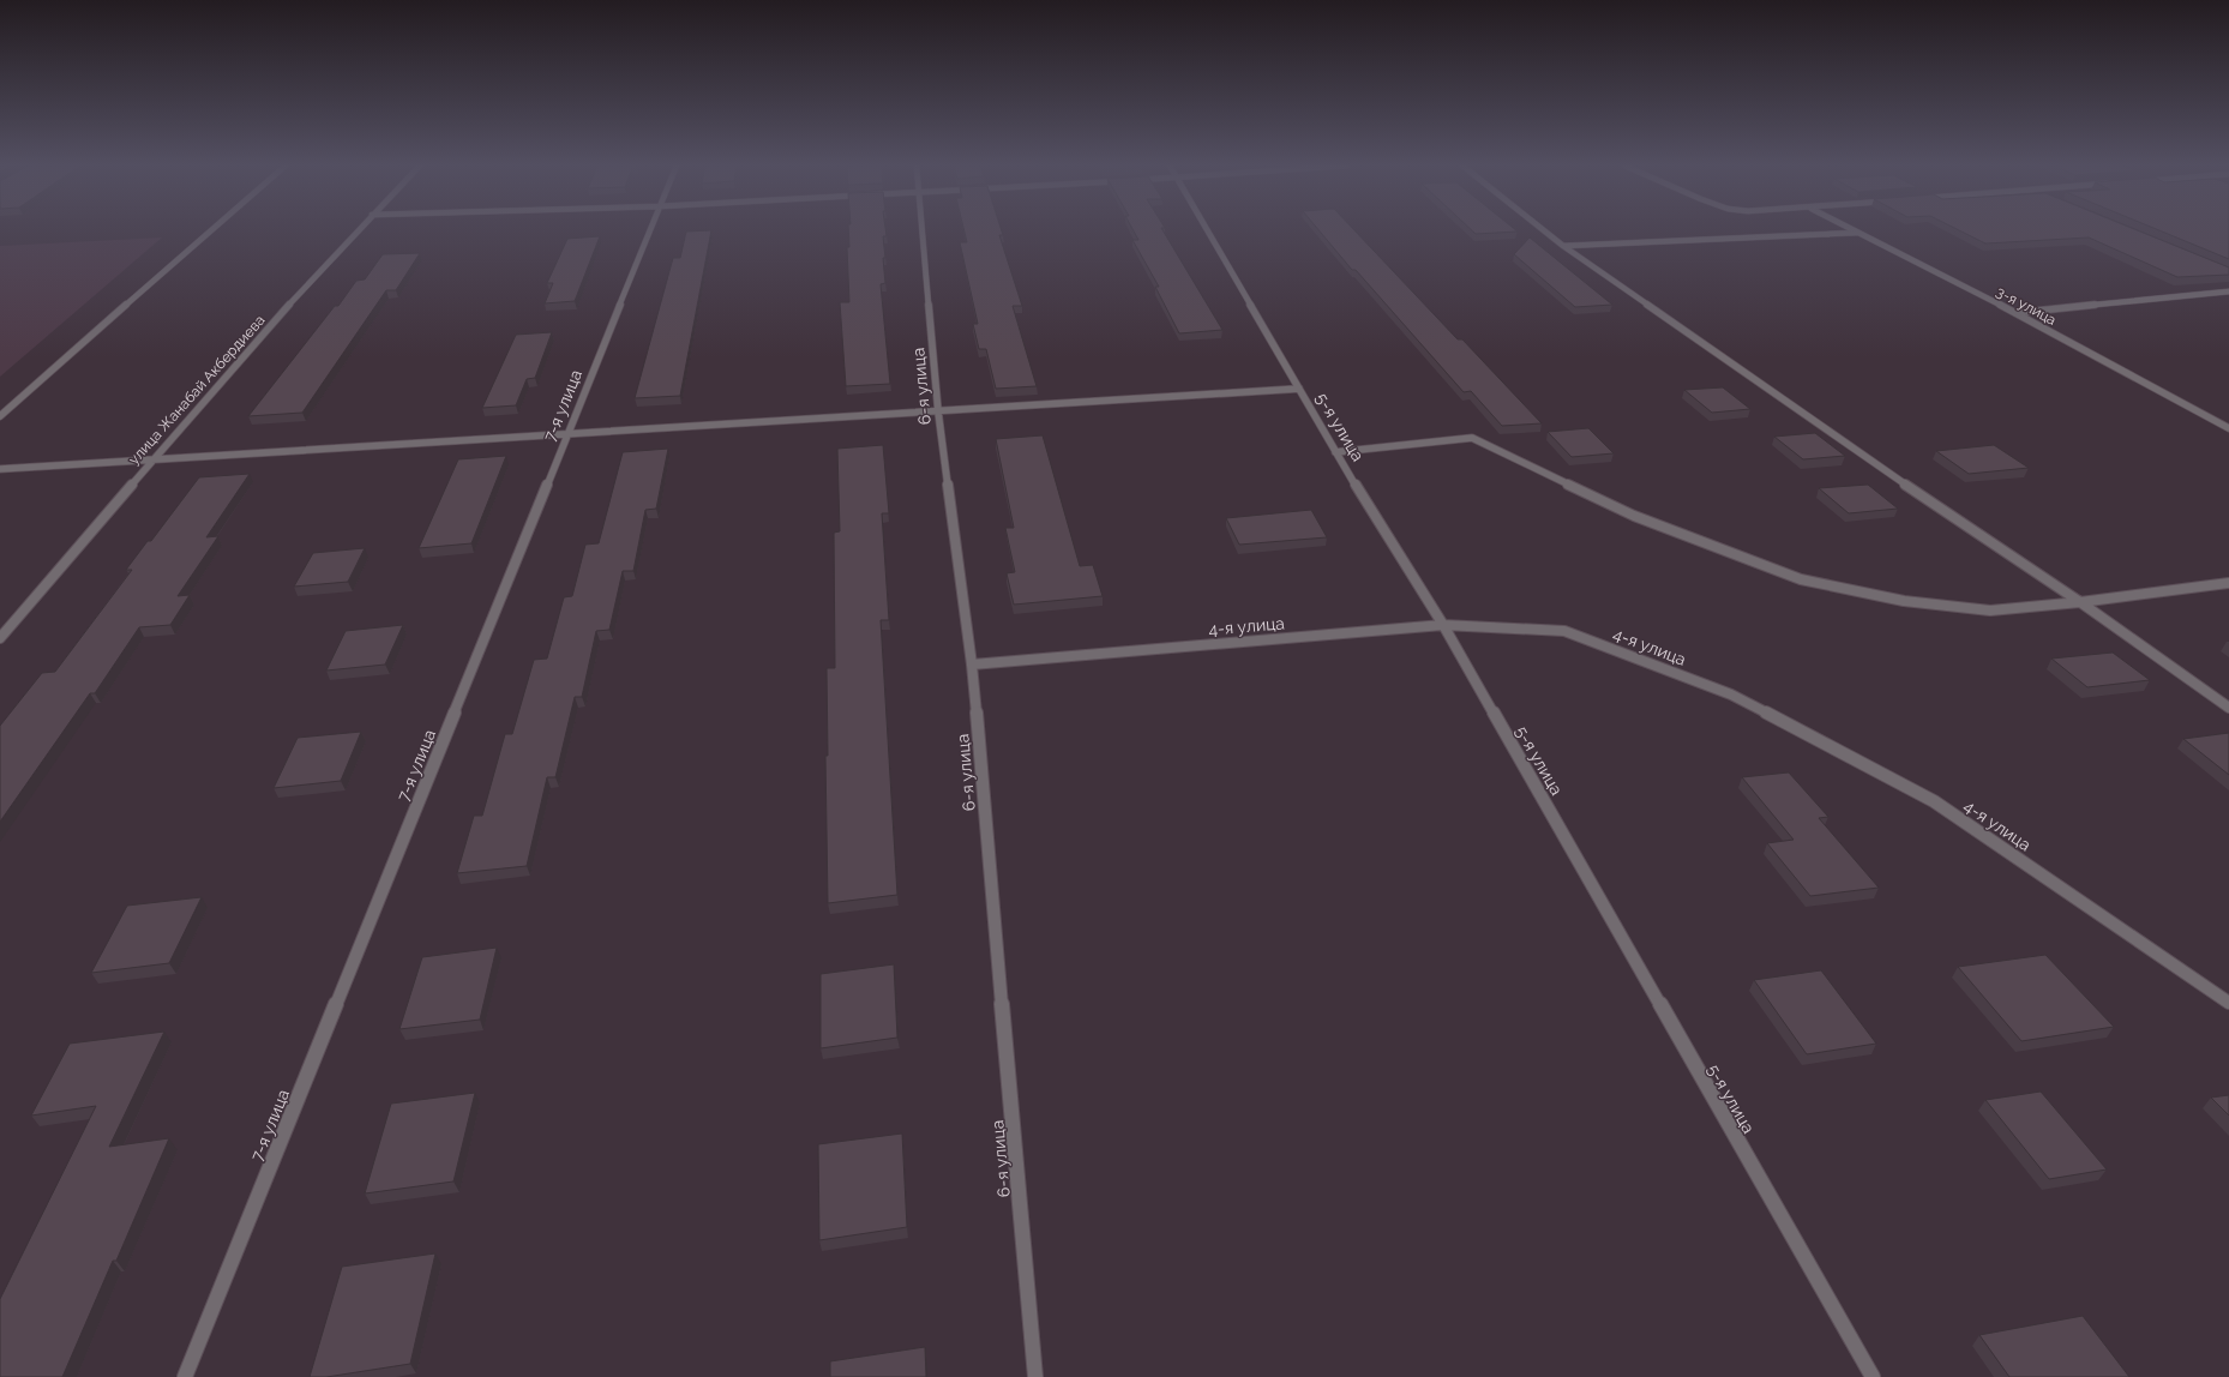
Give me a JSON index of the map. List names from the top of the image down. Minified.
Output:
{"streets":{"street":["3-я улица","6-я улица","улица Жанабай Акбердиева","7-я улица","5-я улица","4-я улица"]},"crossings":[["6-я улица","4-я улица"],["5-я улица","4-я улица"]]}
